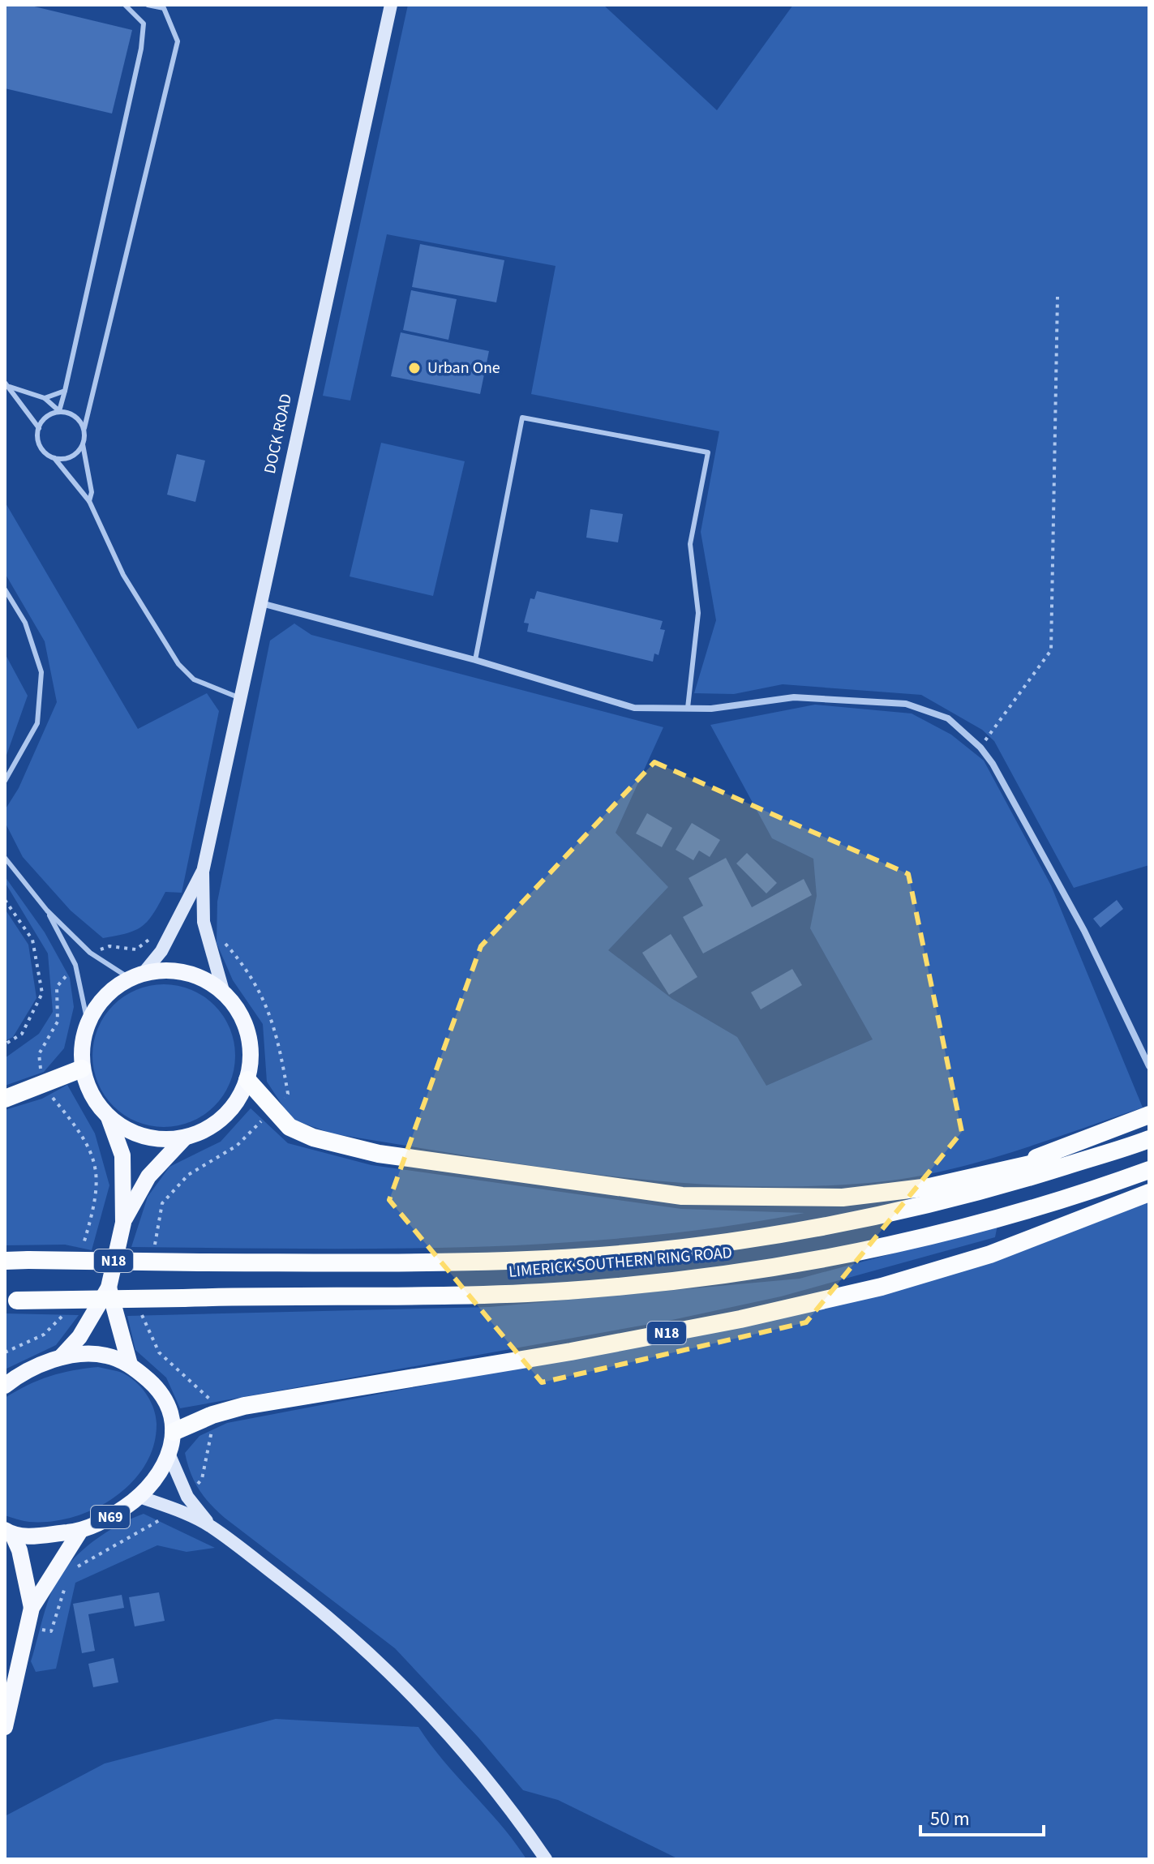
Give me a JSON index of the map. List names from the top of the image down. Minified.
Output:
{"streets":{"highway":["N18","LIMERICK SOUTHERN RING ROAD"],"main road":["DOCK ROAD","N69"]},"crossings":[["DOCK ROAD","N69"],["N18","N69"]],"places":["Urban One"],"scale_bar":"50 m"}
